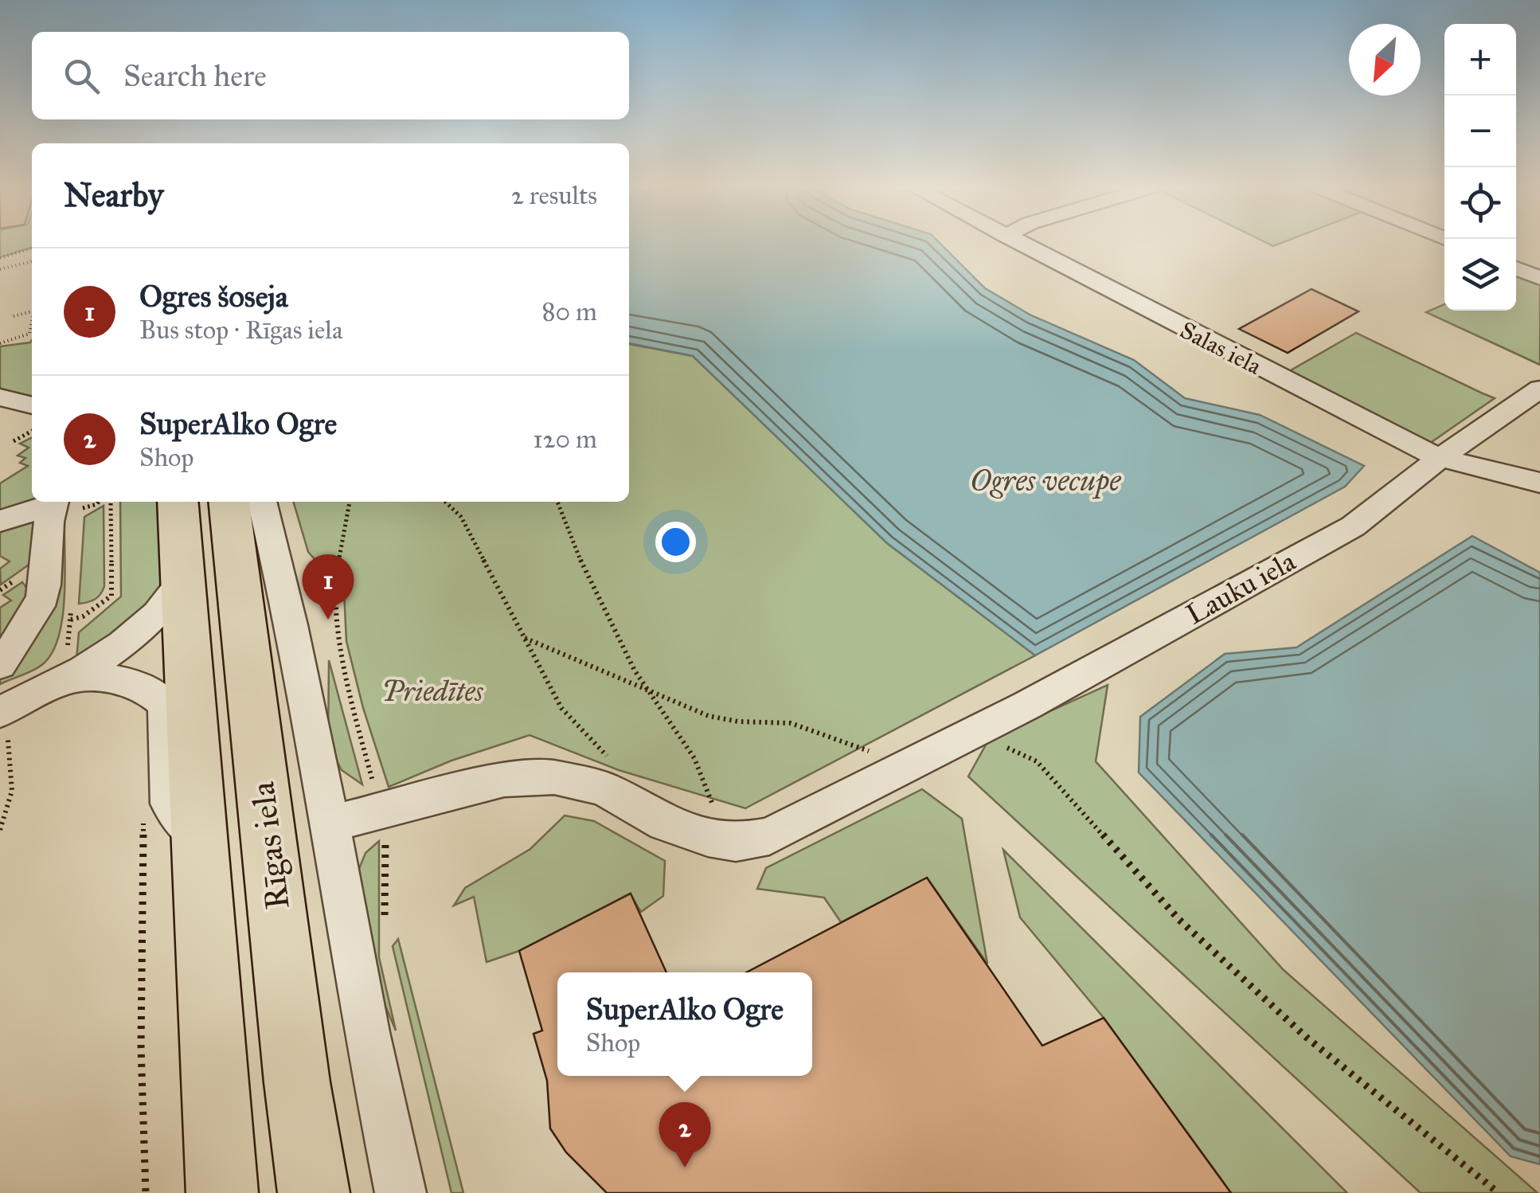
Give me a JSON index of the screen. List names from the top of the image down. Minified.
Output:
{"streets":{"highway":["Rīgas iela"],"street":["Salas iela","Lauku iela"]},"crossings":[["Salas iela","Lauku iela"]],"water":["Ogres vecupe"],"parks":["Priedītes"],"north":"bottom left","page":{"map_buttons":["+","−"],"search":"Search here","heading":["Nearby","2 results"],"list":[{"mark":"1","name":"Ogres šoseja","note":"Bus stop · Rīgas iela","value":"80 m"},{"mark":"2","name":"SuperAlko Ogre","note":"Shop","value":"120 m"}],"pins":["1","2"],"popup":["SuperAlko Ogre","Shop"]}}
